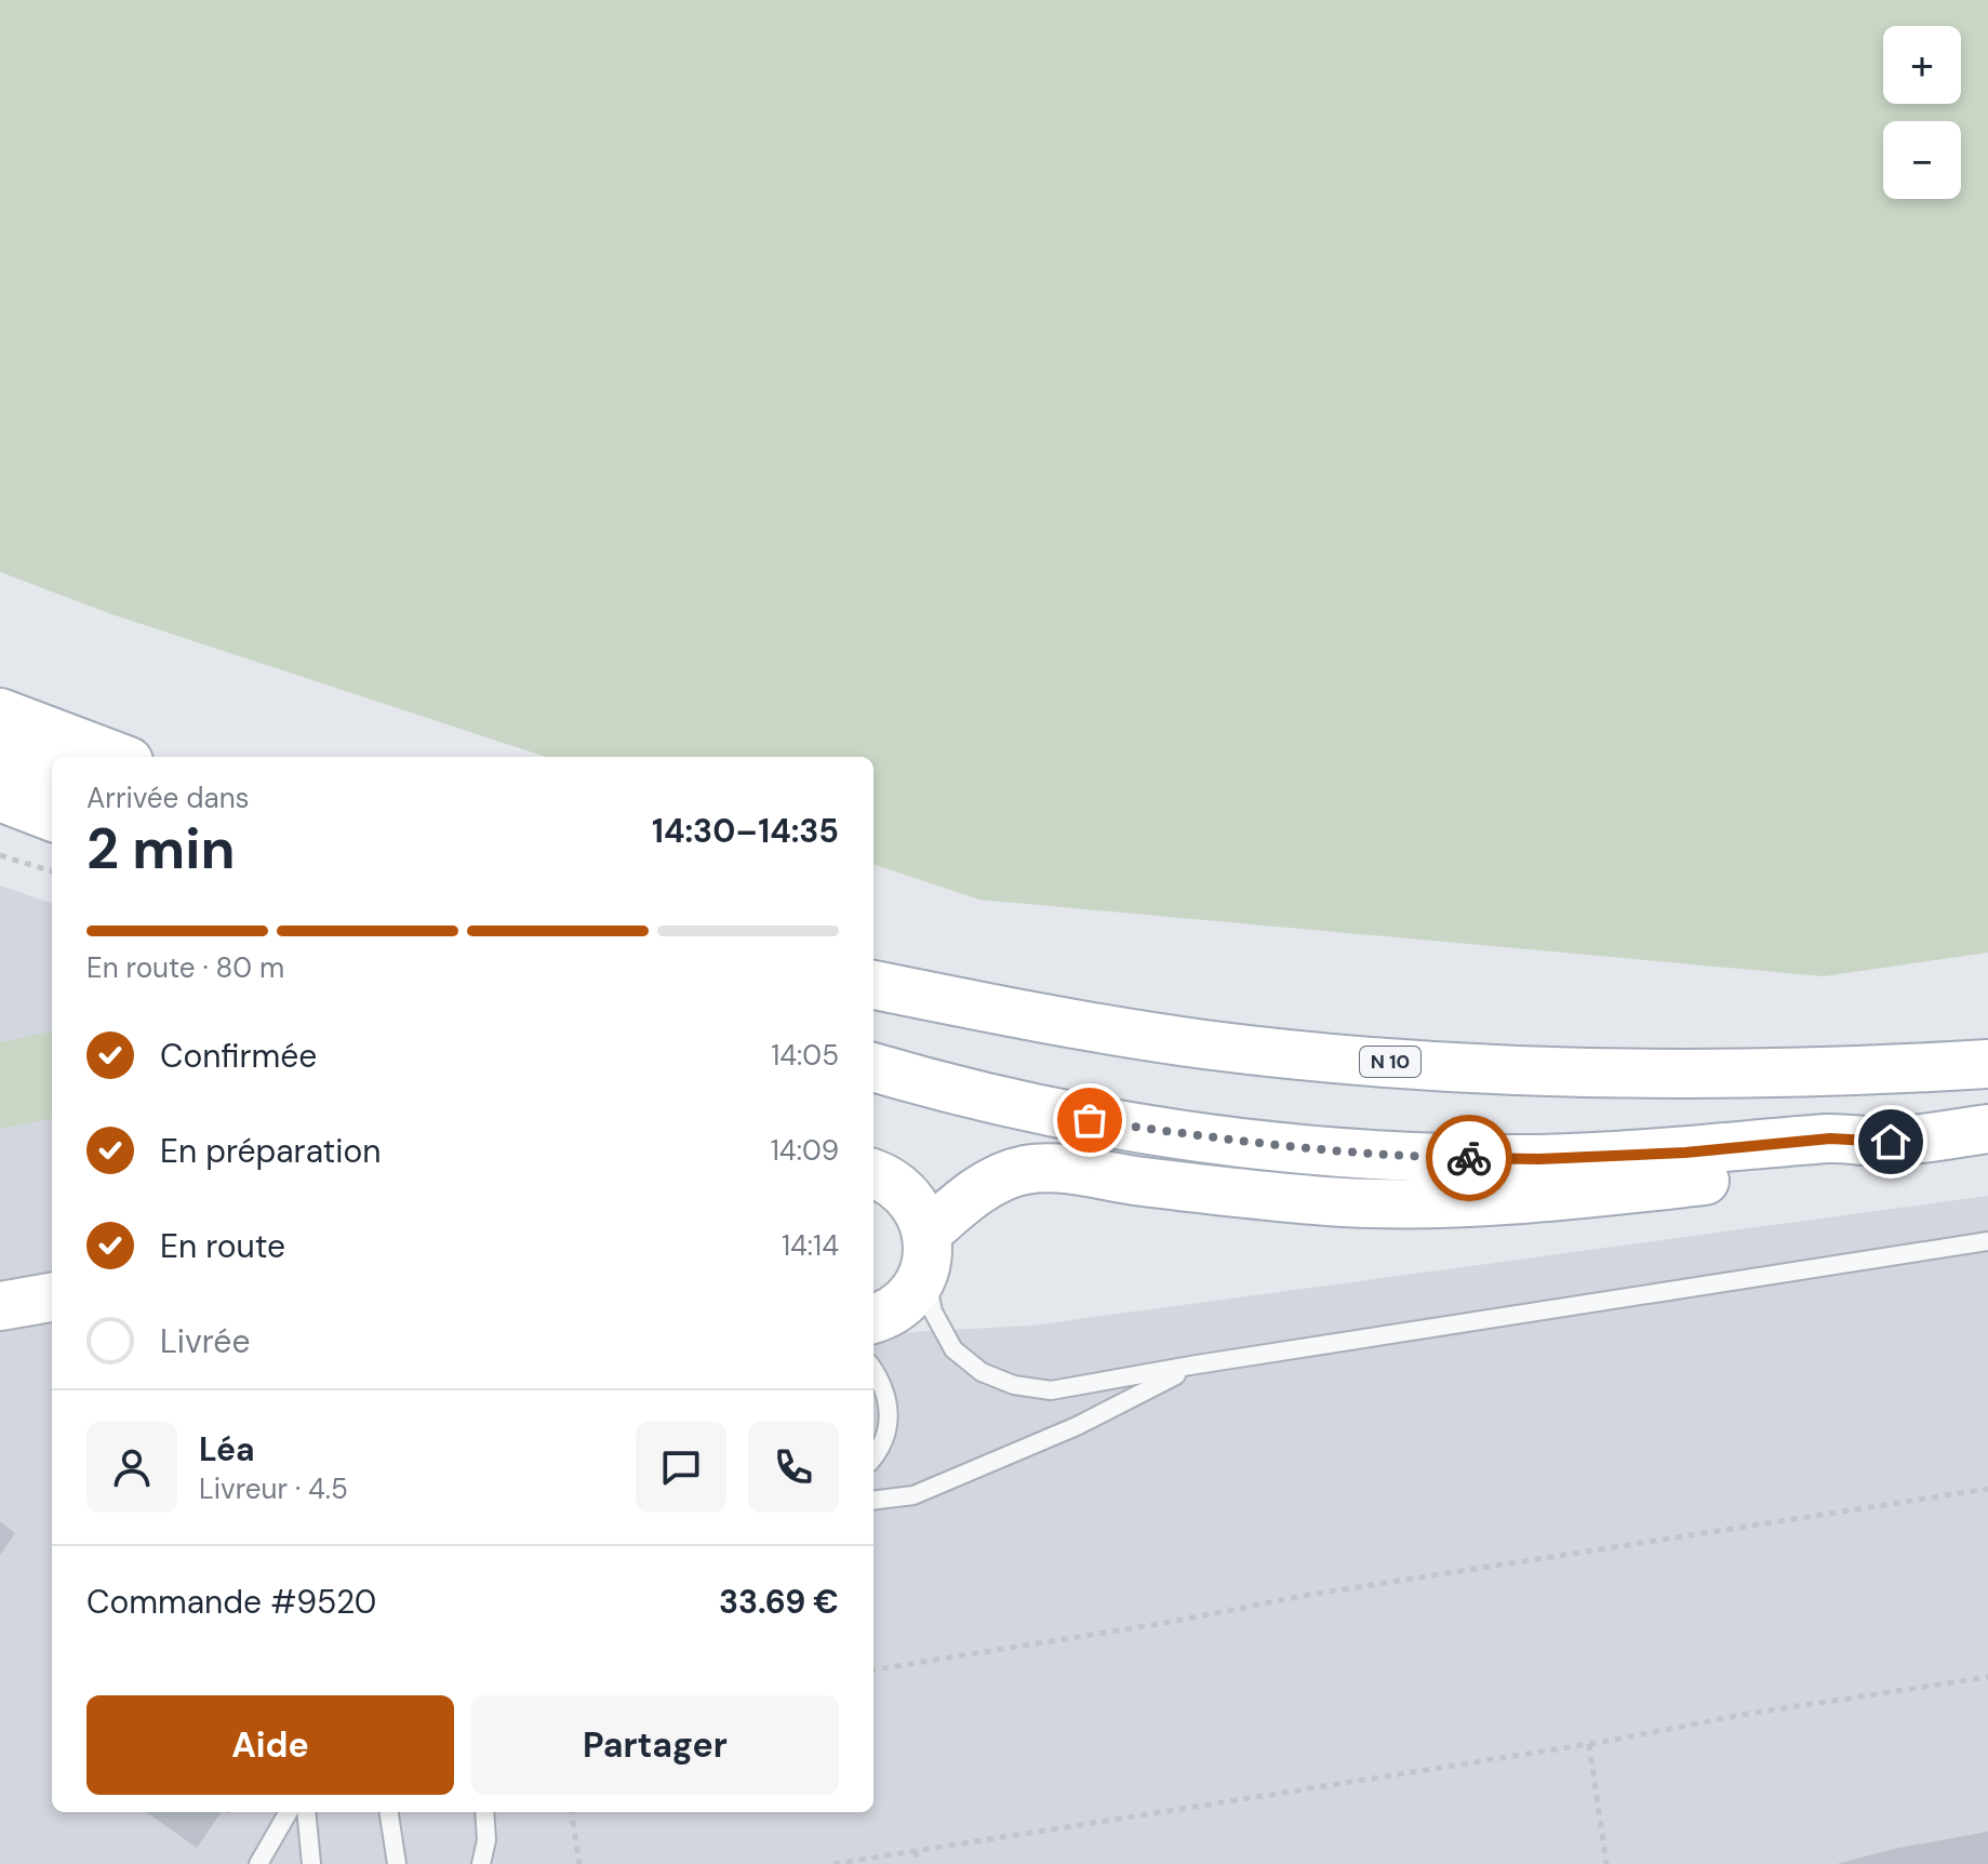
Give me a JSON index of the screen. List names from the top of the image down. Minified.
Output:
{"streets":{"main road":["N 10"]},"page":{"map_buttons":["+","−"],"heading":["2 min","Arrivée dans","14:30–14:35"],"panel":["Léa","Livreur · 4.5","Commande #9520","33.69 €"],"bar":"En route · 80 m","list":[["Confirmée","14:05"],["En préparation","14:09"],["En route","14:14"],"Livrée"],"buttons":["Aide","Partager"]}}
